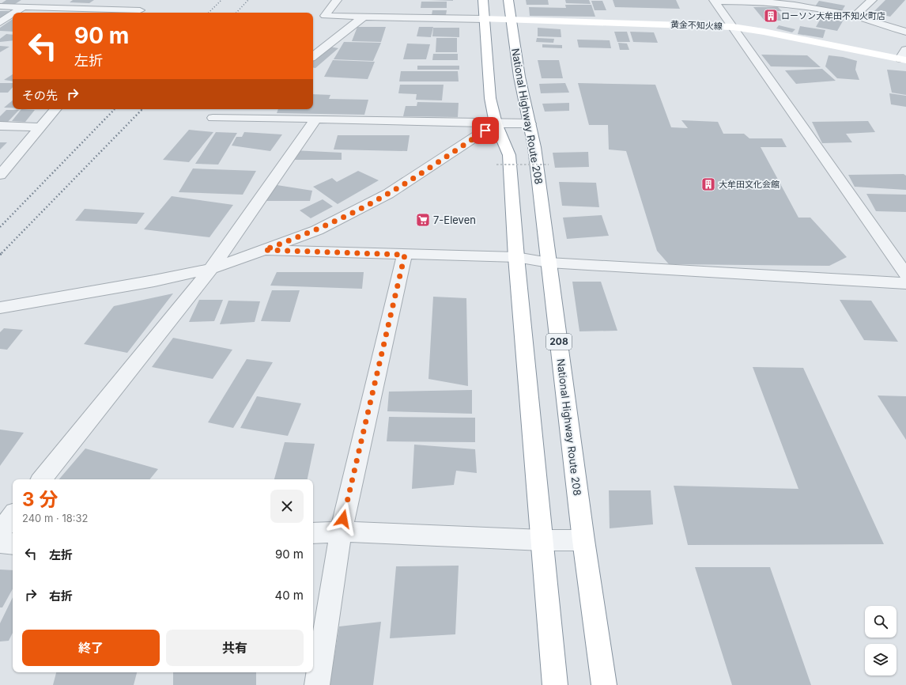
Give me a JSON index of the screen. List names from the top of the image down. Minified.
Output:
{"streets":{"main road":["黄金不知火線","National Highway Route 208","208"]},"crossings":[["黄金不知火線","National Highway Route 208"]],"places":{"building":["ローソン大牟田不知火町店","大牟田文化会館"],"supermarket":["7-Eleven"]},"page":{"turn":["90 m","左折"],"then":"その先","heading":["3 分","240 m · 18:32"],"list":[{"name":"左折","value":"90 m"},{"name":"右折","value":"40 m"}],"buttons":["終了","共有"]}}
